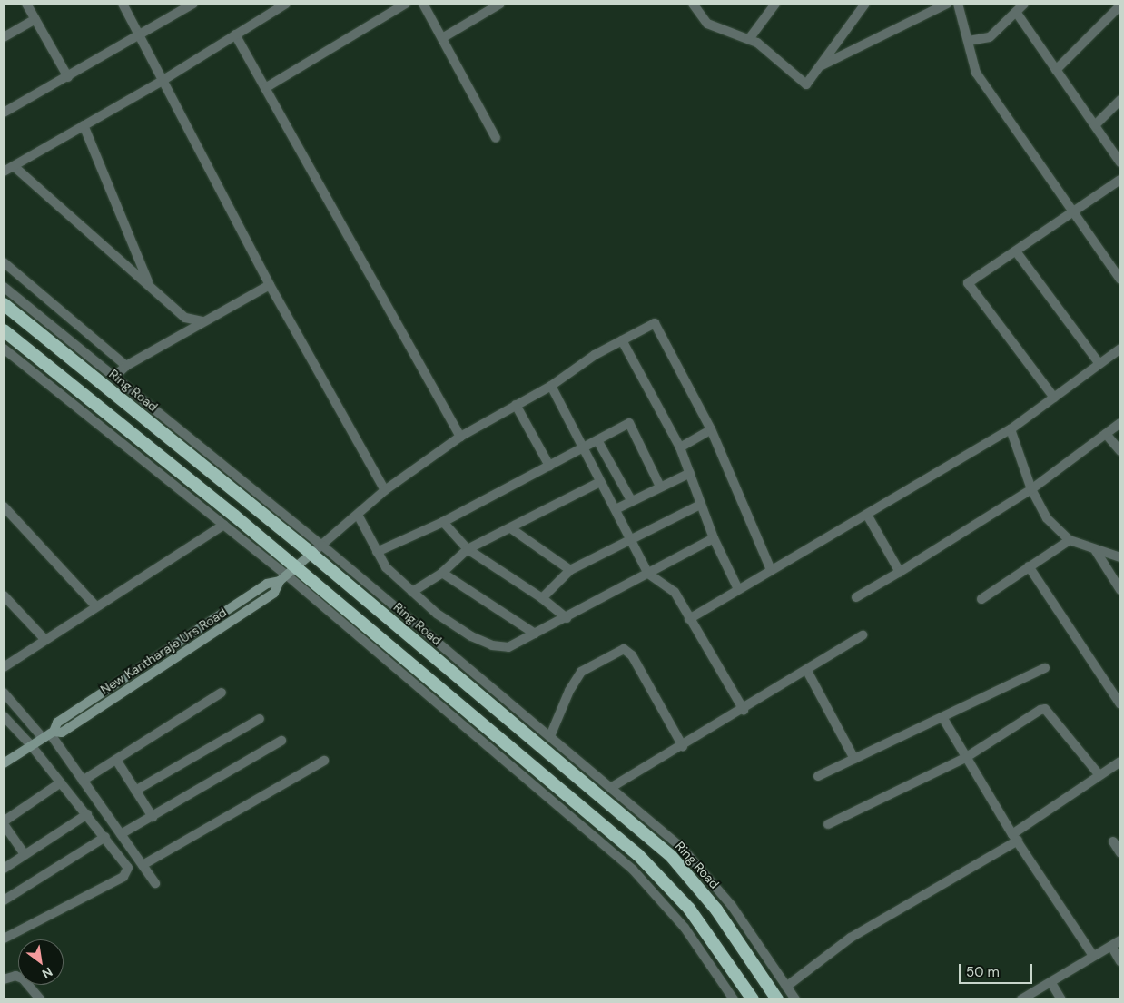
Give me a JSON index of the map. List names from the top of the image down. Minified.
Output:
{"streets":{"highway":["Ring Road"],"main road":["New Kantharaje Urs Road"]},"crossings":[["Ring Road","New Kantharaje Urs Road"]],"scale_bar":"50 m","north":"bottom right"}
